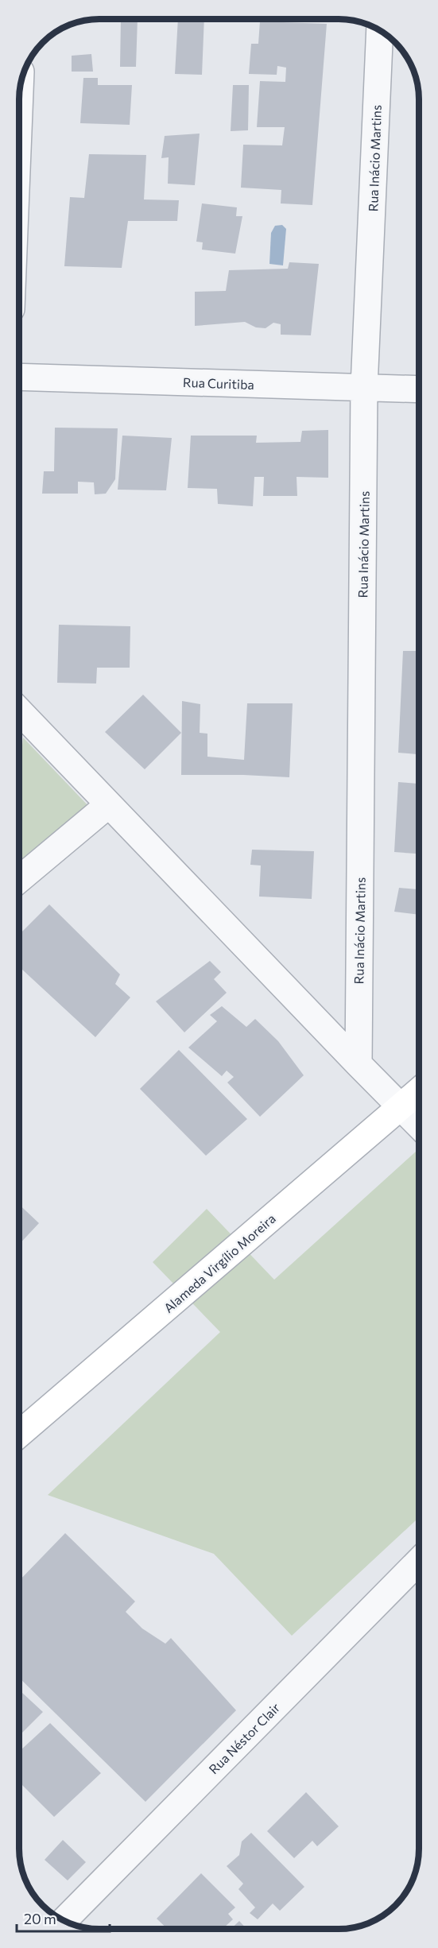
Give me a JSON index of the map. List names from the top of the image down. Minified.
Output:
{"streets":{"main road":["Alameda Virgílio Moreira"],"street":["Rua Inácio Martins","Rua Curitiba","Rua Néstor Clair"]},"crossings":[["Rua Inácio Martins","Rua Curitiba"]],"scale_bar":"20 m"}
